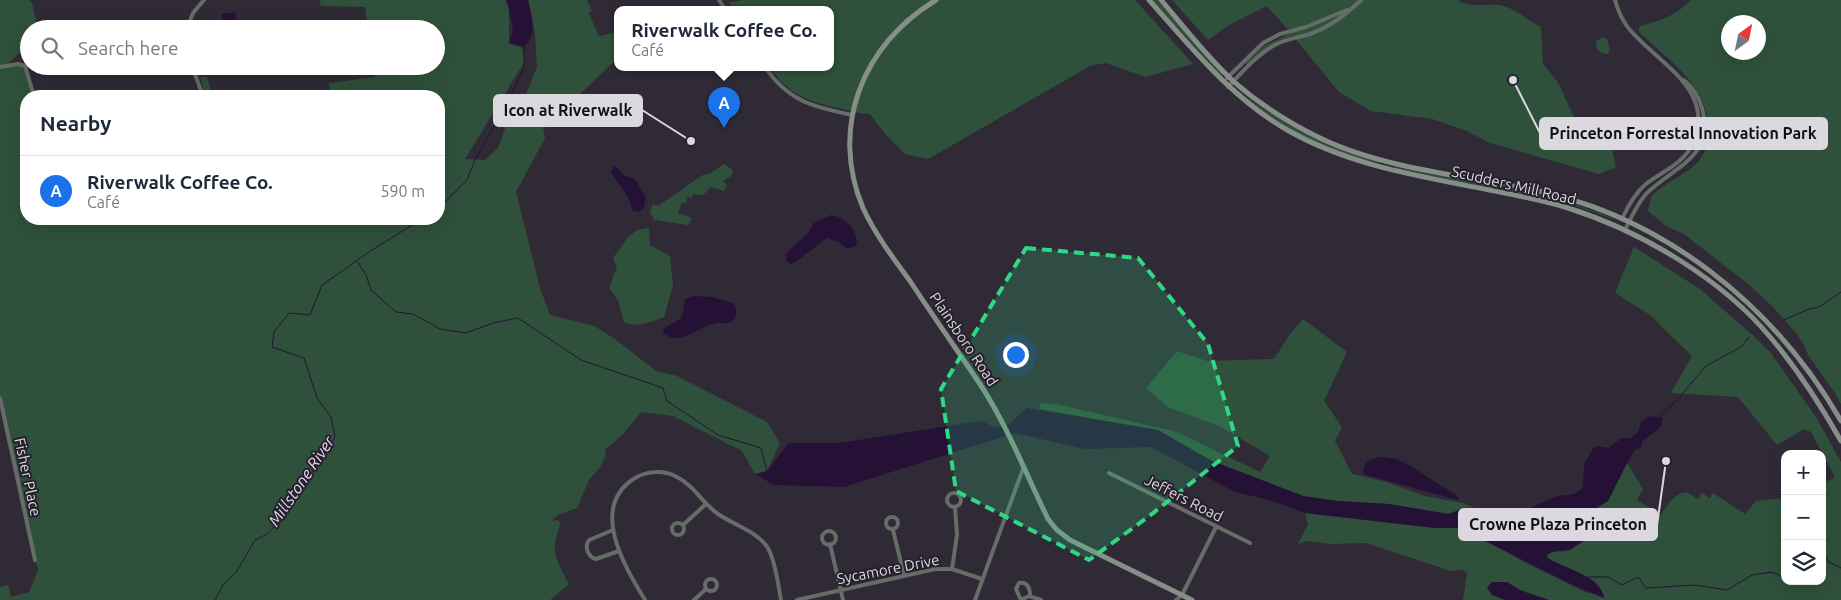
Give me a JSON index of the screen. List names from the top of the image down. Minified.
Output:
{"streets":{"main road":["Scudders Mill Road","Plainsboro Road"],"street":["Fisher Place","Jeffers Road","Sycamore Drive"]},"water":["Millstone River"],"places":["Princeton Forrestal Innovation Park","Icon at Riverwalk","Crowne Plaza Princeton"],"north":"top right","page":{"popup":["Riverwalk Coffee Co.","Café"],"search":"Search here","pins":"A","heading":"Nearby","list":[{"mark":"A","name":"Riverwalk Coffee Co.","note":"Café","value":"590 m"}],"map_buttons":["+","−"]}}
